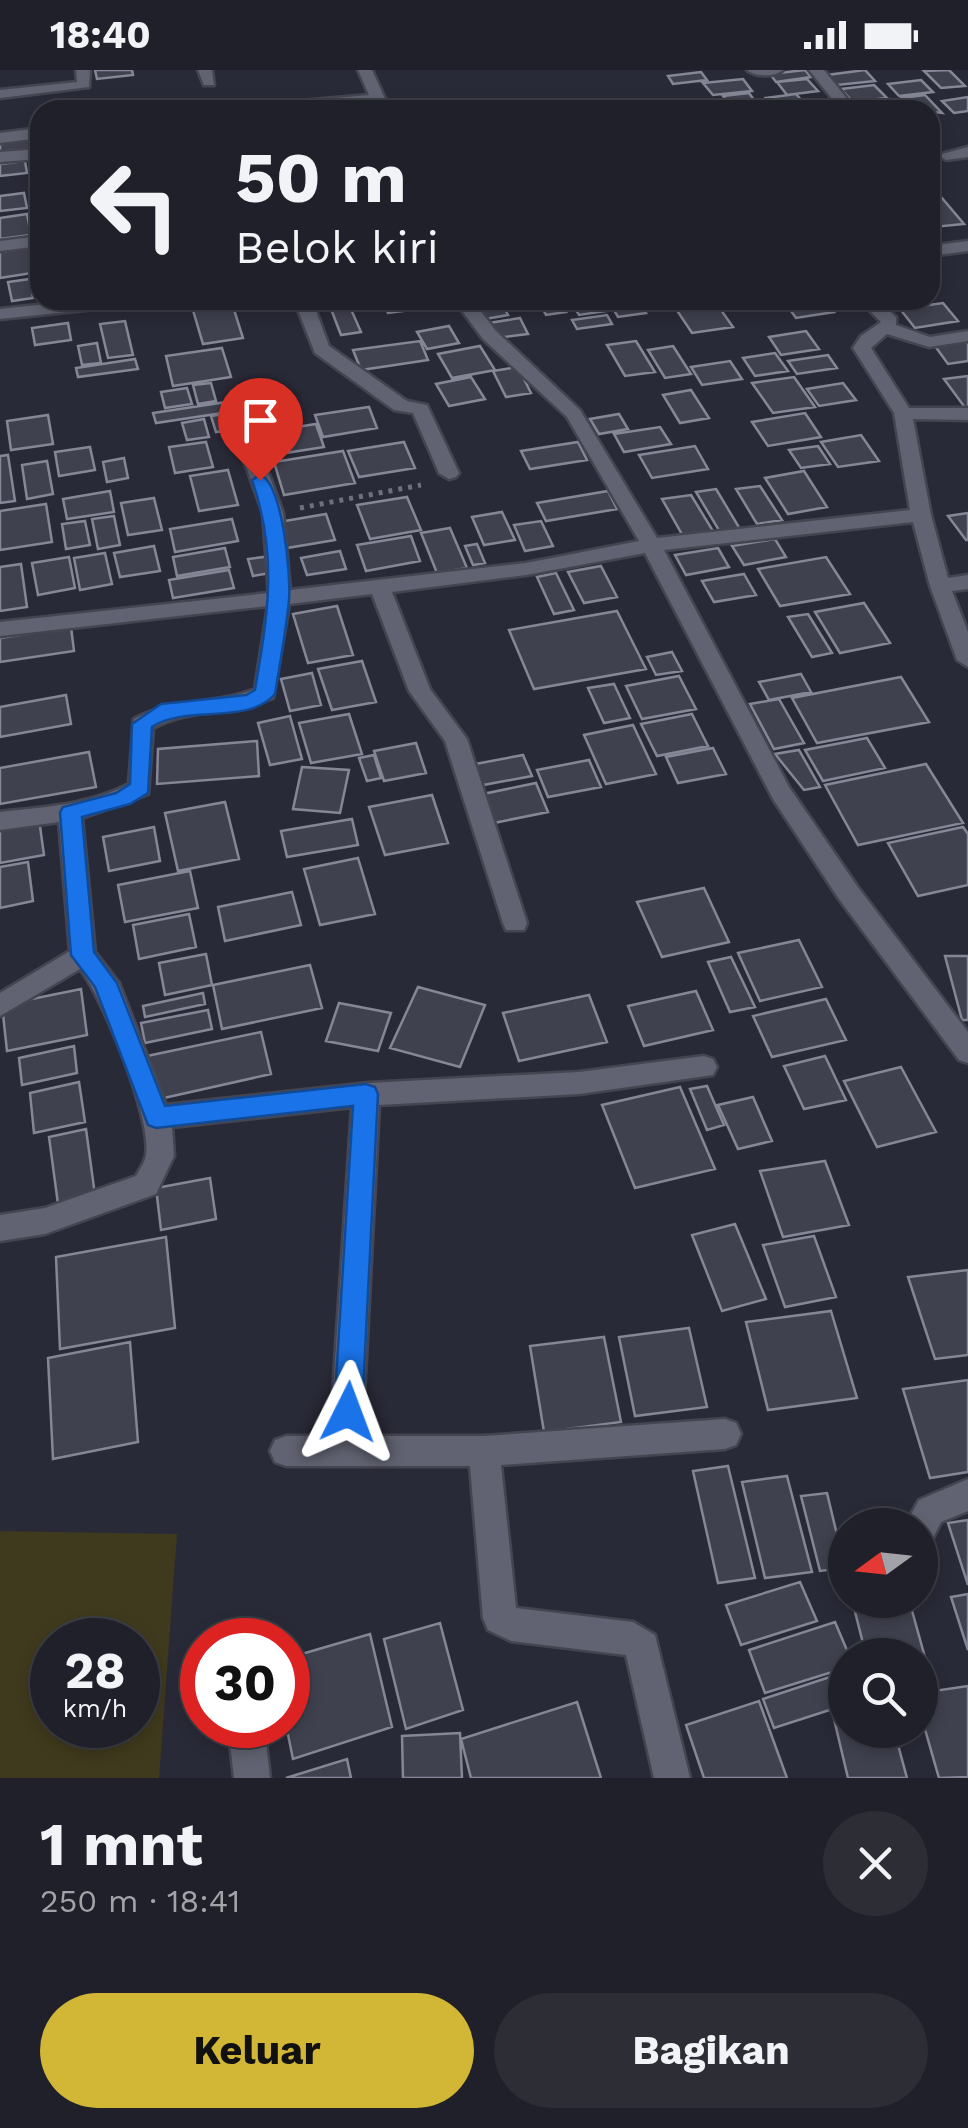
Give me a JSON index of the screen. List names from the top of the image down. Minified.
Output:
{"north":"left","page":{"status":"18:40","turn":["50 m","Belok kiri"],"speed":"28 km/h","limit":"30","heading":["1 mnt","250 m · 18:41"],"buttons":["Keluar","Bagikan"]}}
